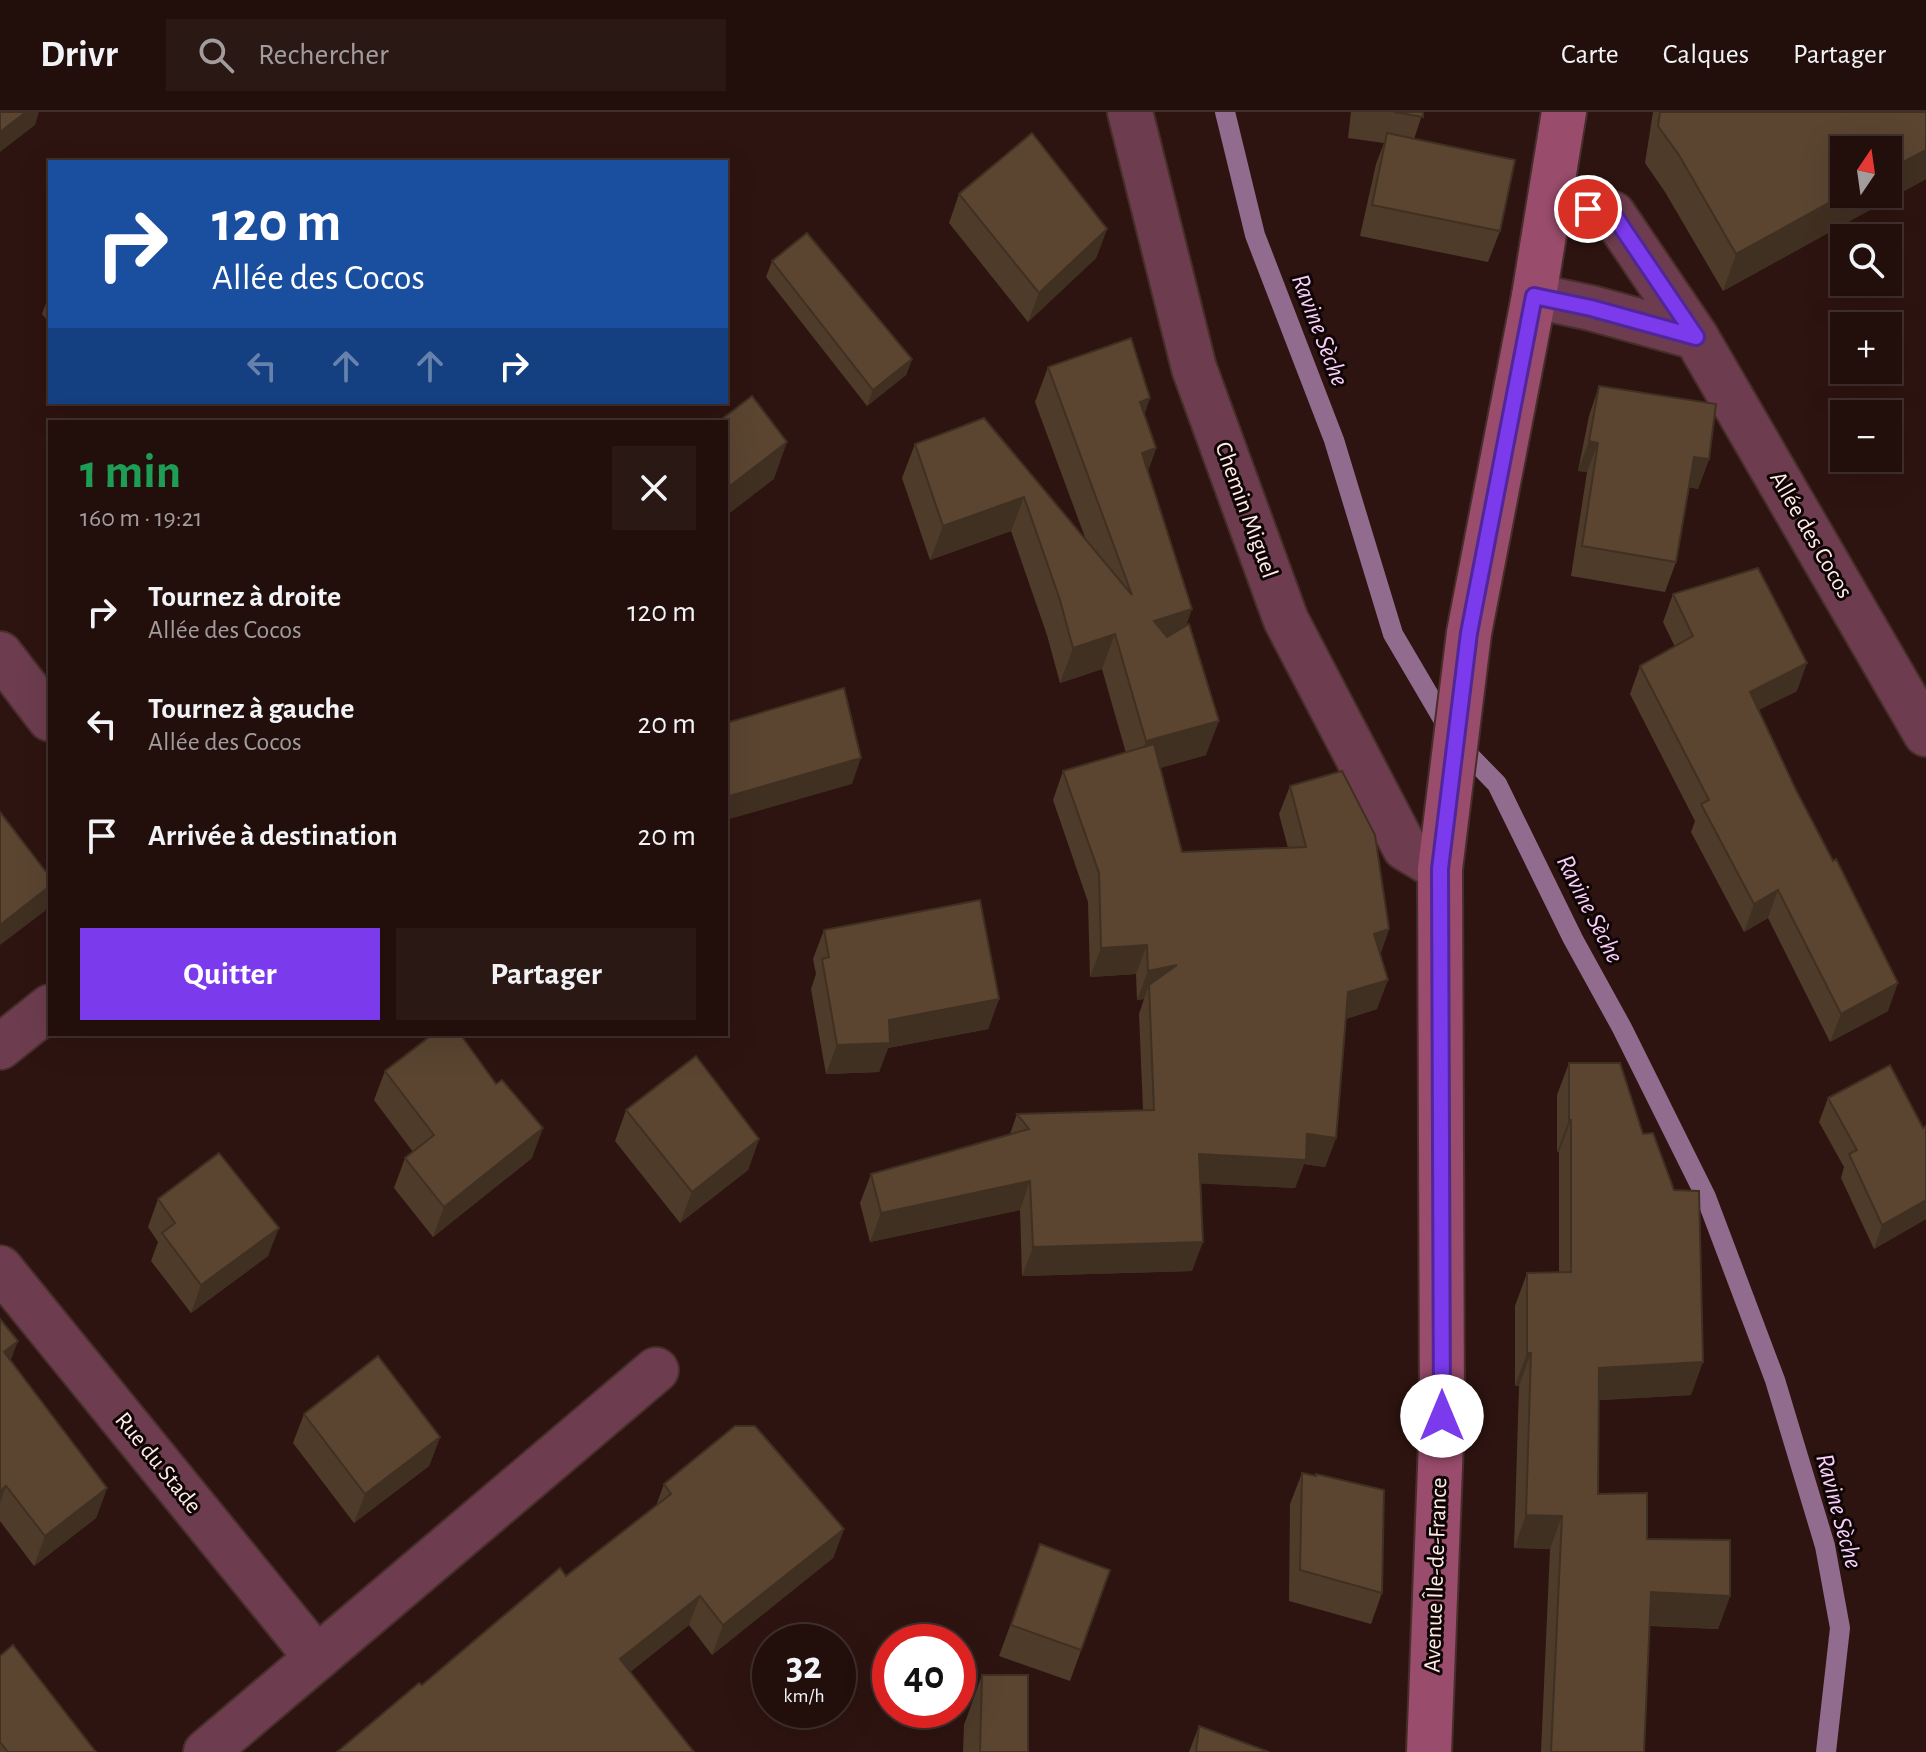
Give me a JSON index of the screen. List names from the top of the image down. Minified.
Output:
{"streets":{"street":["Chemin Miguel","Allée des Cocos","Rue du Stade","Avenue Île-de-France"]},"crossings":[["Chemin Miguel","Avenue Île-de-France"],["Allée des Cocos","Avenue Île-de-France"]],"water":["Ravine Sèche"],"north":"top","page":{"header":"Drivr","search":"Rechercher","nav":["Carte","Calques","Partager"],"map_buttons":["+","−"],"turn":["120 m","Allée des Cocos"],"heading":["1 min","160 m · 19:21"],"list":[{"name":"Tournez à droite","note":"Allée des Cocos","value":"120 m"},{"name":"Tournez à gauche","note":"Allée des Cocos","value":"20 m"},{"name":"Arrivée à destination","value":"20 m"}],"buttons":["Quitter","Partager"],"speed":"32 km/h","limit":"40"}}
